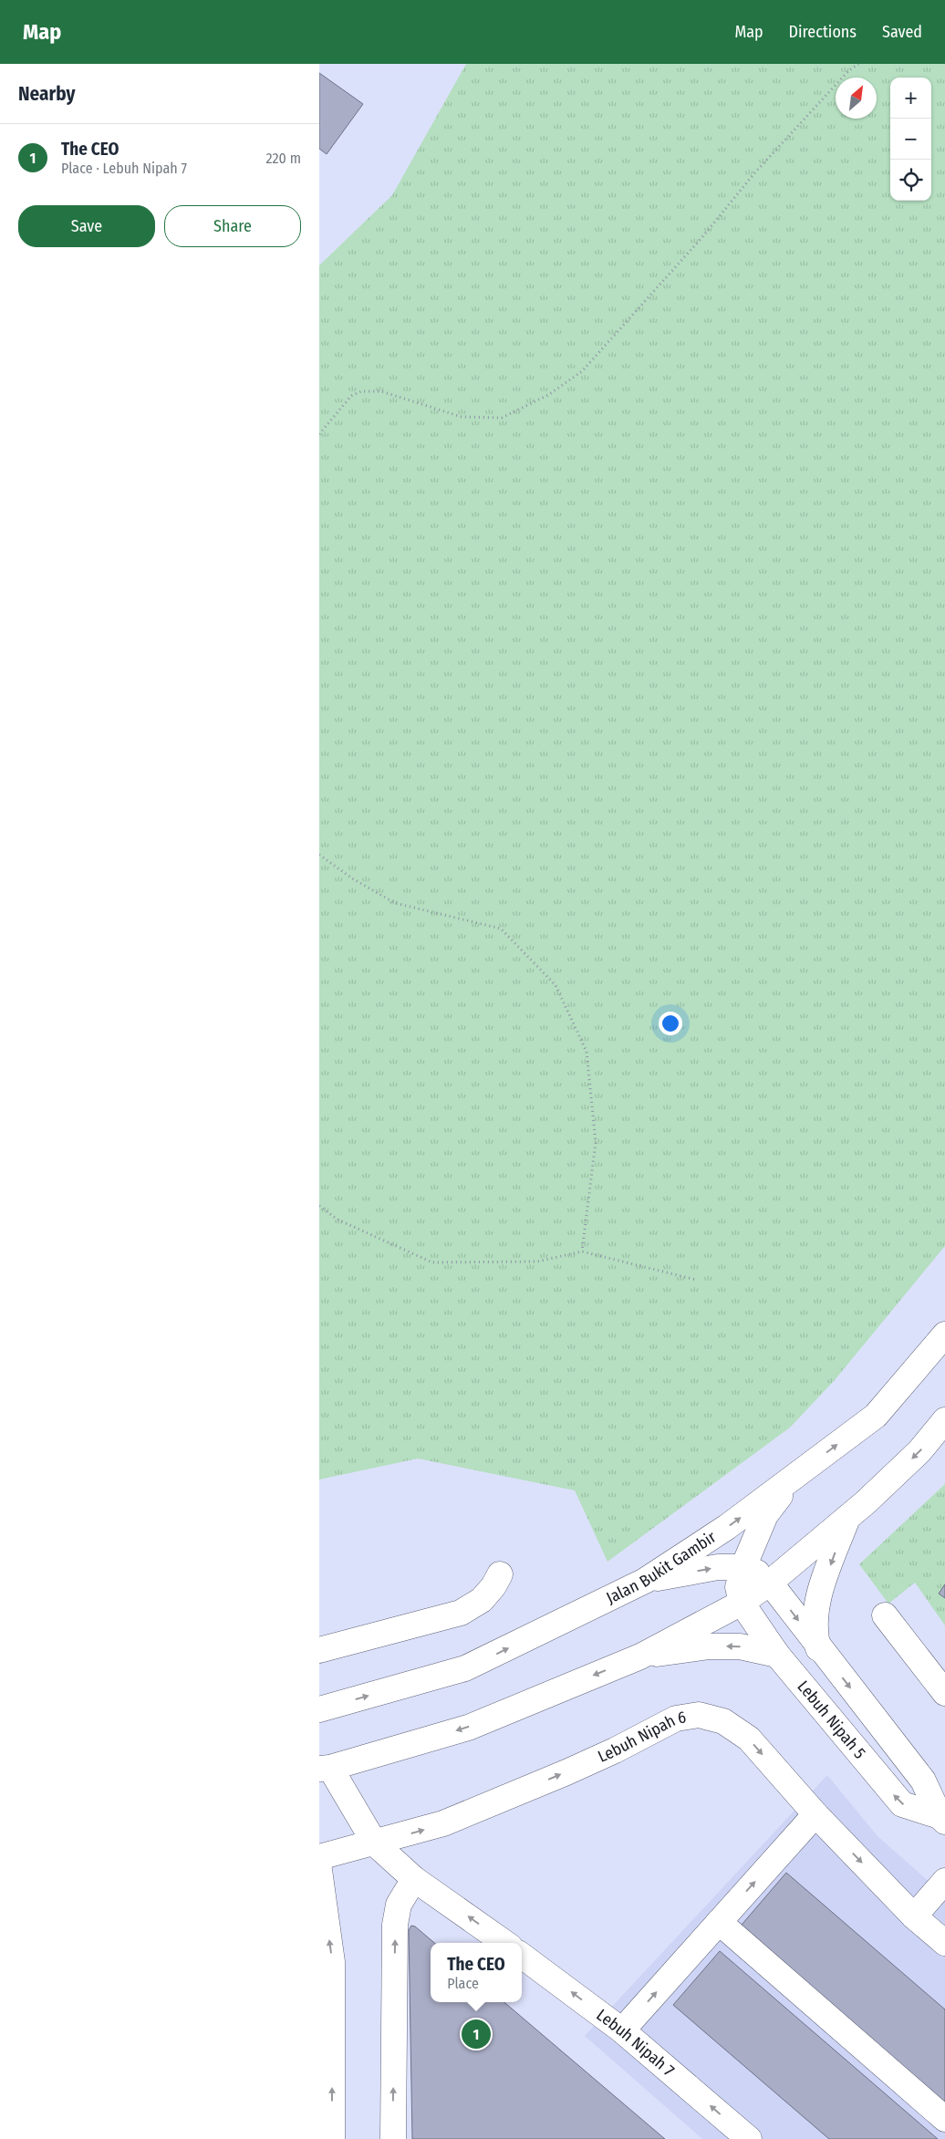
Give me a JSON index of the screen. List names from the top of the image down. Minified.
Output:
{"streets":{"street":["Jalan Bukit Gambir","Lebuh Nipah 5","Lebuh Nipah 6","Lebuh Nipah 7"]},"north":"top right","page":{"header":"Map","nav":["Map","Directions","Saved"],"heading":"Nearby","map_buttons":["+","−"],"list":[{"mark":"1","name":"The CEO","note":"Place · Lebuh Nipah 7","value":"220 m"}],"buttons":["Save","Share"],"popup":["The CEO","Place"],"pins":"1"}}
